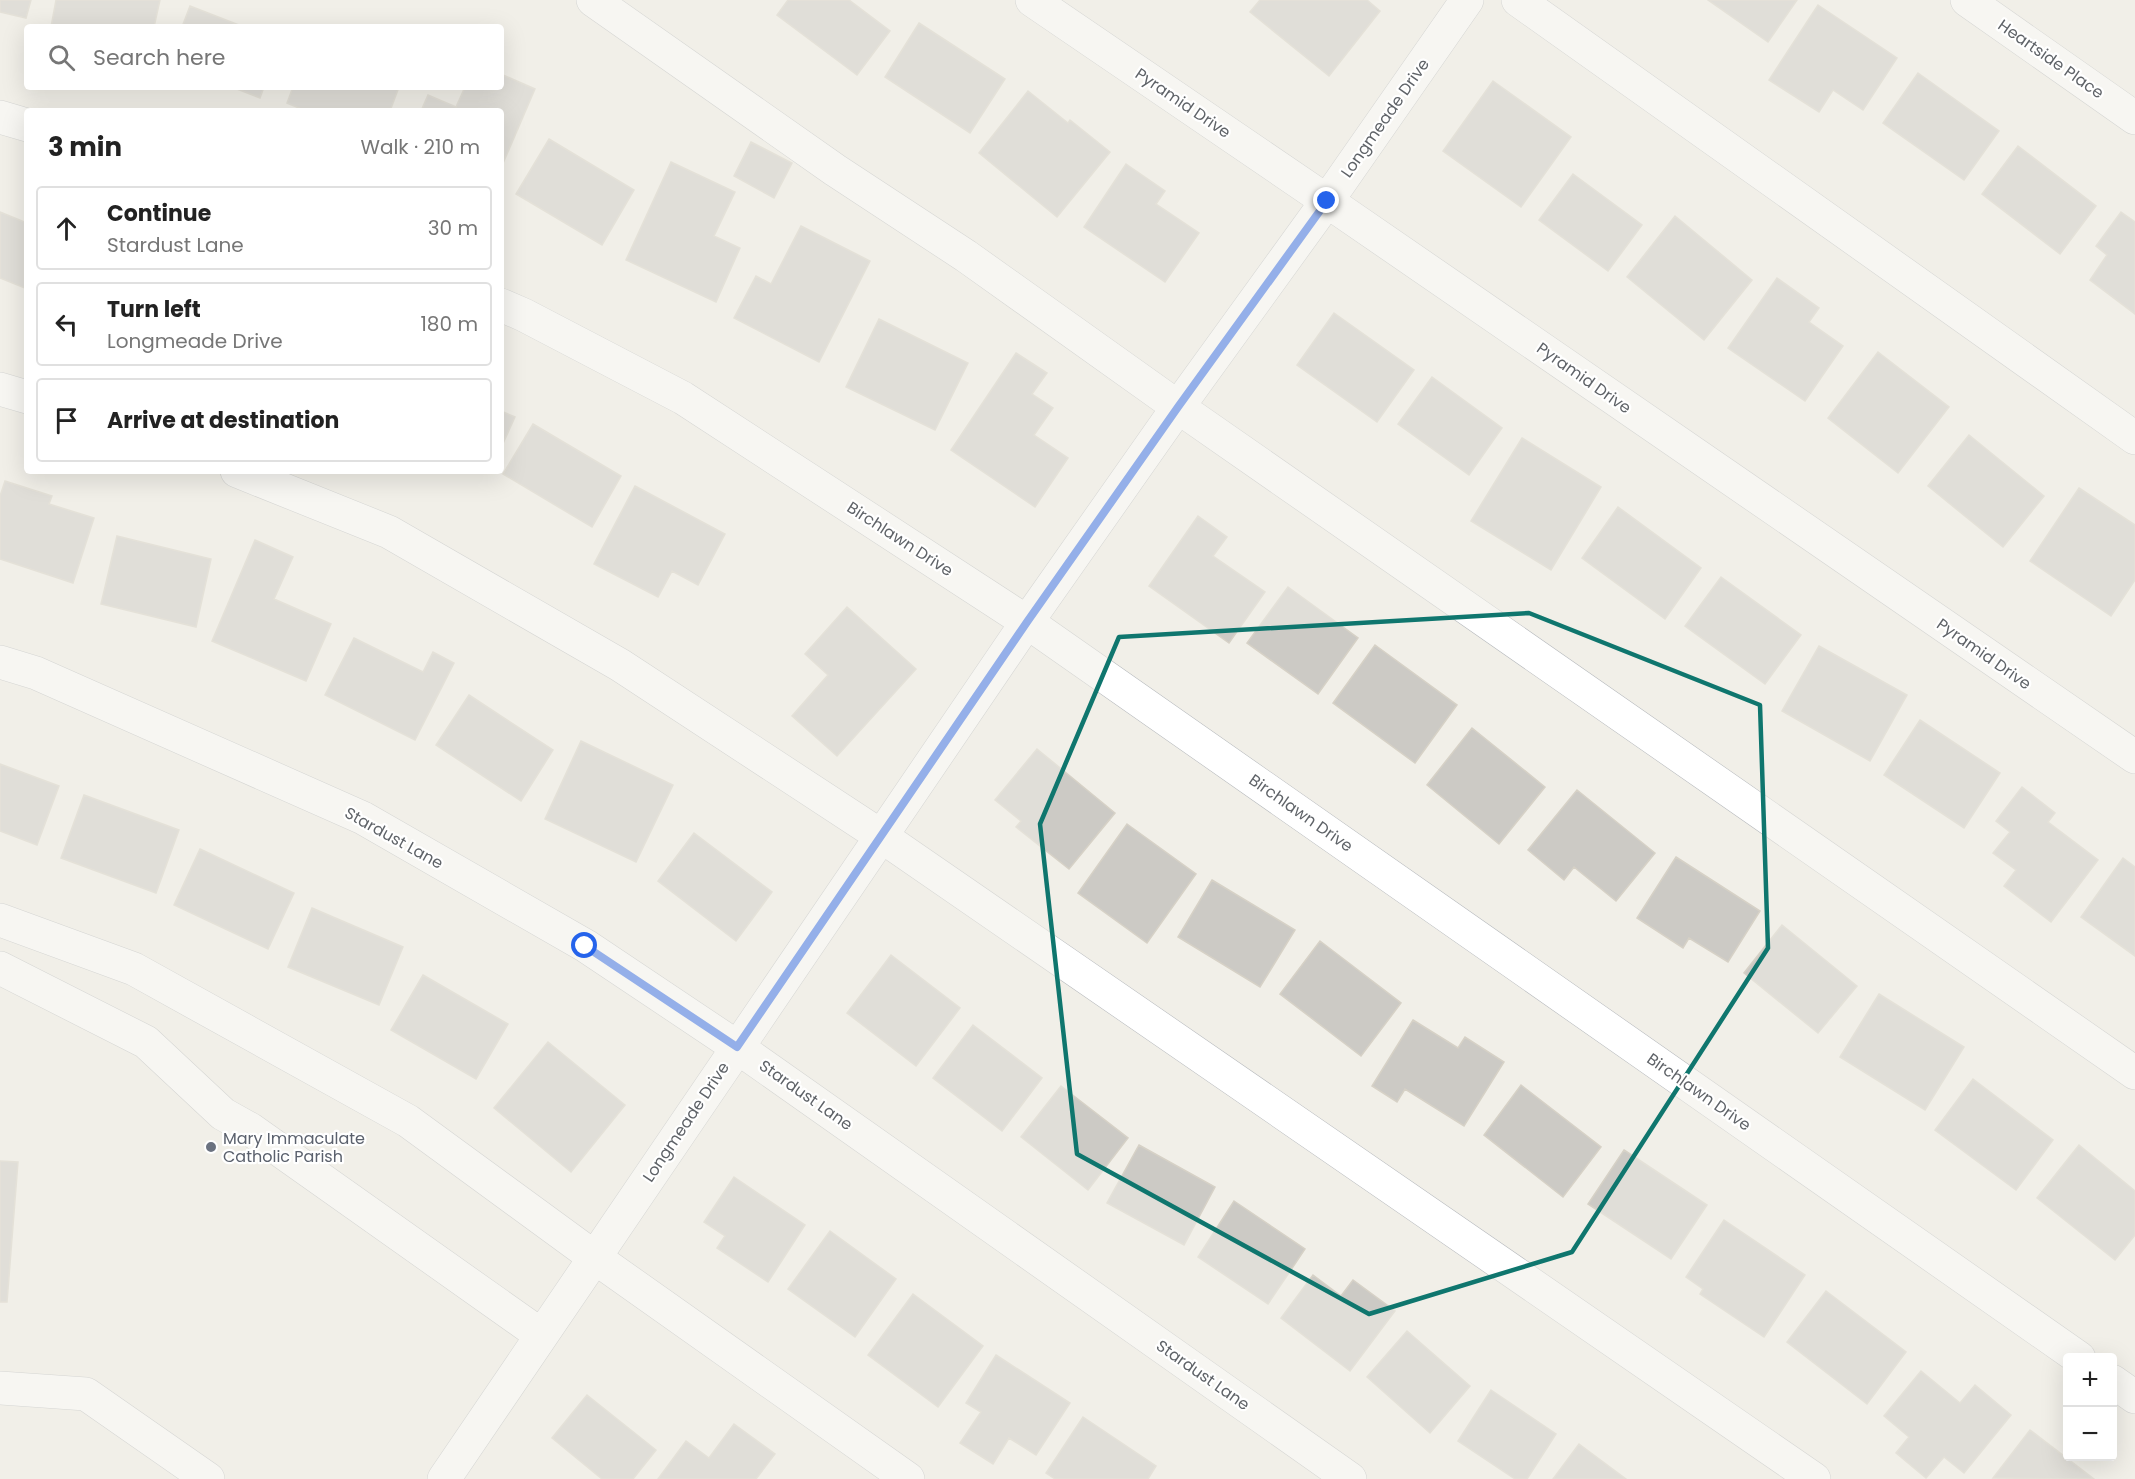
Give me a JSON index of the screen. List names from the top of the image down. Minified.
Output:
{"streets":{"street":["Heartside Place","Pyramid Drive","Longmeade Drive","Birchlawn Drive","Stardust Lane"]},"crossings":[["Pyramid Drive","Longmeade Drive"],["Longmeade Drive","Birchlawn Drive"],["Longmeade Drive","Stardust Lane"]],"places":["Mary Immaculate Catholic Parish"],"page":{"search":"Search here","heading":["3 min","Walk · 210 m"],"list":[["Continue","Stardust Lane","30 m"],["Turn left","Longmeade Drive","180 m"],"Arrive at destination"],"map_buttons":["+","−"]}}
